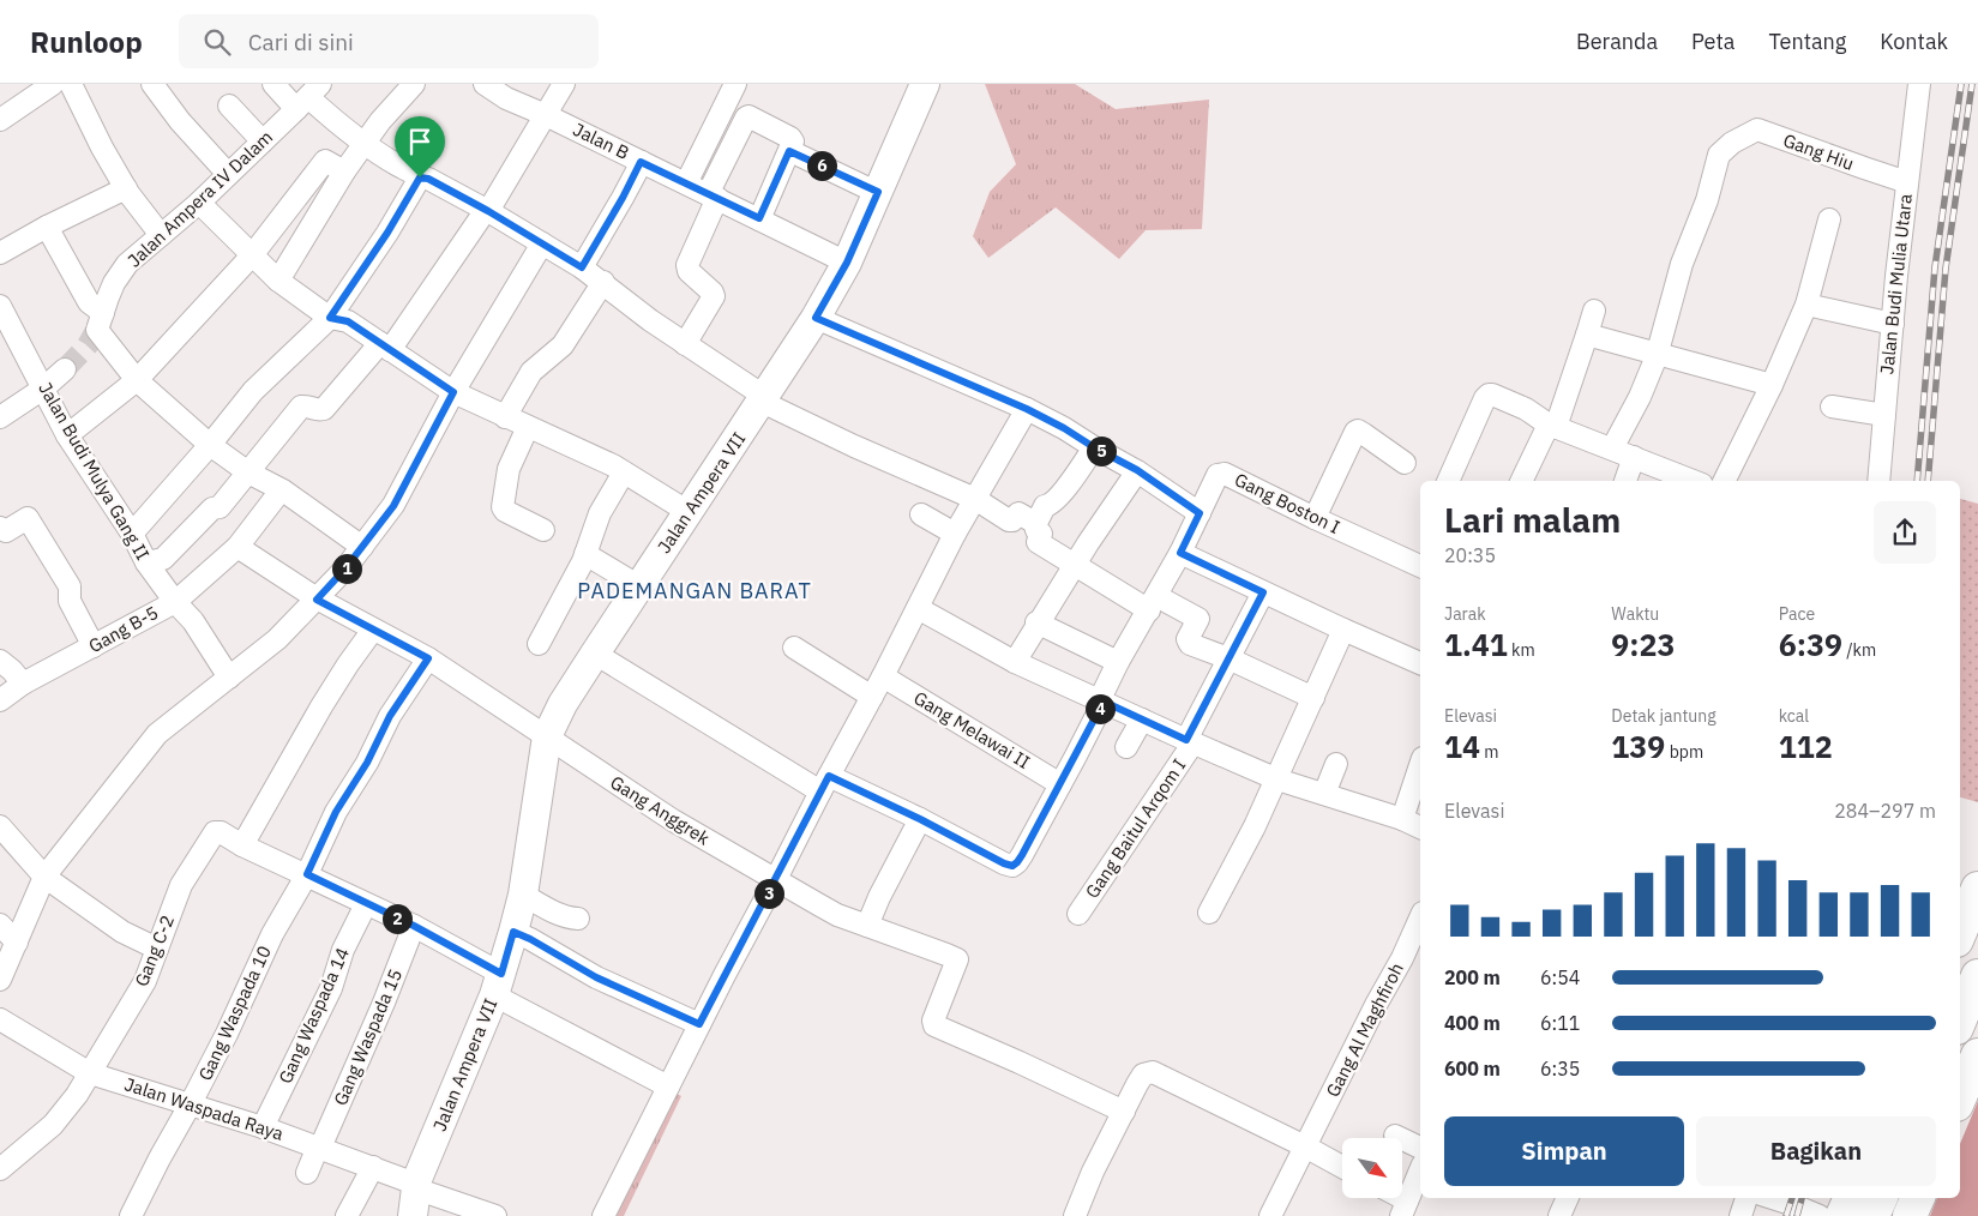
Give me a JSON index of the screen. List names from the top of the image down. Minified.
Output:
{"streets":{"street":["Jalan B","Gang Hiu","Jalan Ampera IV Dalam","Jalan Budi Mulia Utara","Jalan Budi Mulya Gang II","Jalan Ampera VII","Gang Boston I","Gang B-5","Gang Melawai II","Gang Anggrek","Gang Baitul Arqom I","Gang C-2","Gang Waspada 10","Gang Waspada 14","Gang Al Maghfiroh","Gang Waspada 15","Jalan Waspada Raya"]},"crossings":[["Jalan B","Jalan Ampera VII"],["Gang Hiu","Jalan Budi Mulia Utara"],["Jalan Budi Mulya Gang II","Gang B-5"],["Jalan Ampera VII","Gang Anggrek"],["Jalan Ampera VII","Jalan Waspada Raya"],["Gang Boston I","Gang Melawai II"],["Gang B-5","Gang Anggrek"],["Gang Anggrek","Gang Waspada 10"],["Gang C-2","Jalan Waspada Raya"],["Gang Waspada 10","Jalan Waspada Raya"],["Gang Waspada 14","Jalan Waspada Raya"],["Gang Waspada 15","Jalan Waspada Raya"]],"districts":["PADEMANGAN BARAT"],"north":"bottom right","page":{"header":"Runloop","search":"Cari di sini","nav":["Beranda","Peta","Tentang","Kontak"],"pins":["6","5","1","4","3","2"],"heading":["Lari malam","20:35"],"stats":[["Jarak","1.41 km"],["Waktu","9:23"],["Pace","6:39 /km"],["Elevasi","14 m"],["Detak jantung","139 bpm"],["kcal","112"]],"chart":["Elevasi","284–297 m"],"list":[{"name":"200 m","note":"6:54"},{"name":"400 m","note":"6:11"},{"name":"600 m","note":"6:35"}],"buttons":["Simpan","Bagikan"]}}
